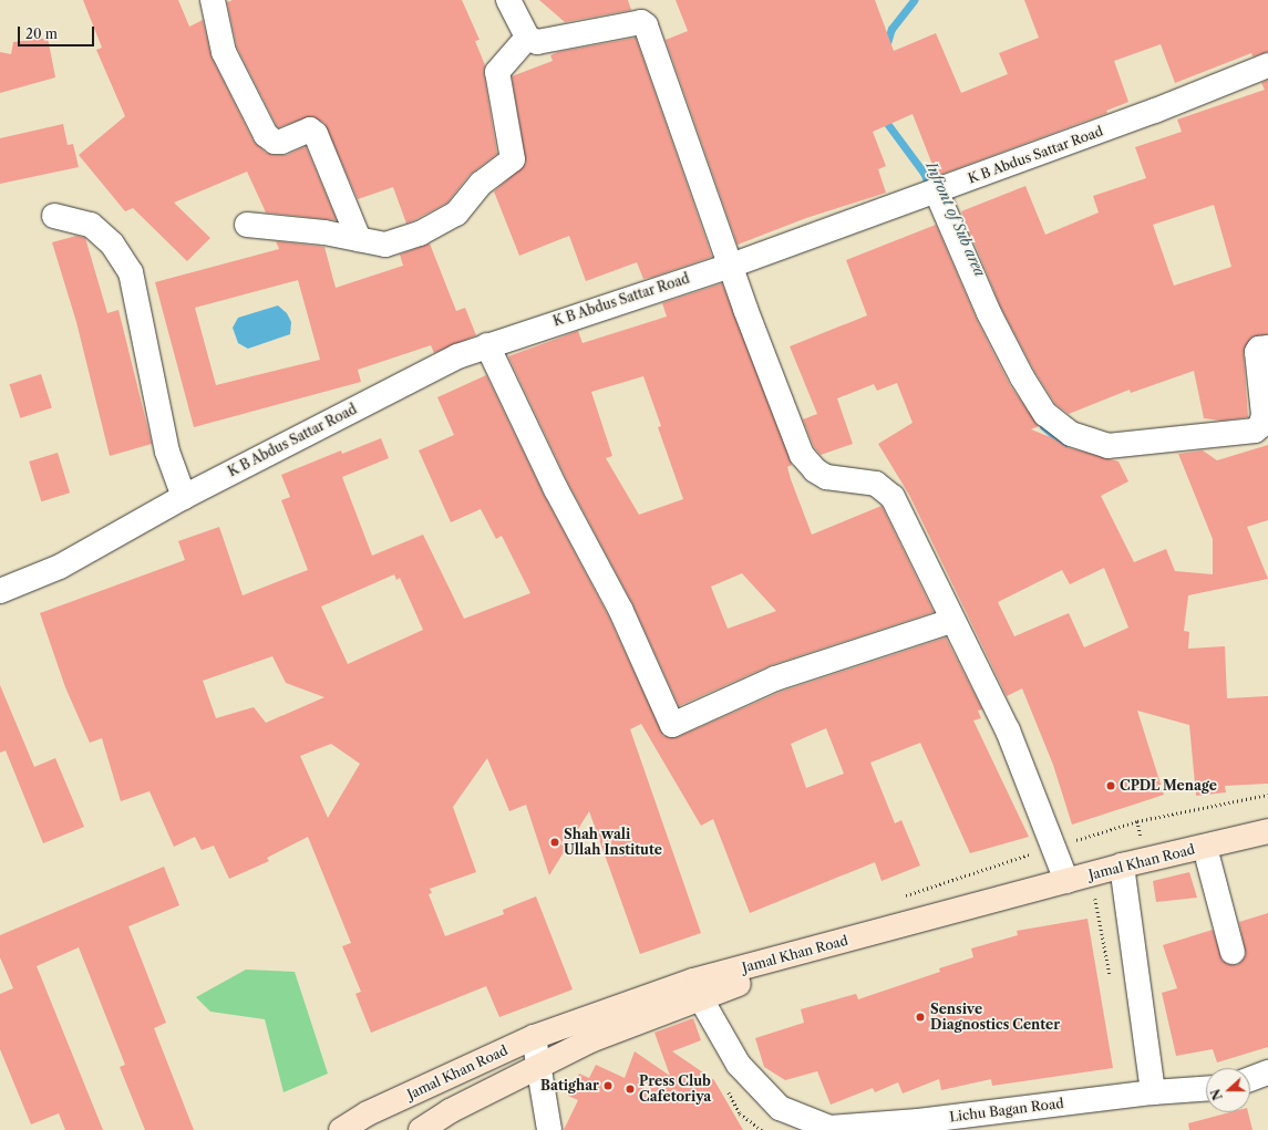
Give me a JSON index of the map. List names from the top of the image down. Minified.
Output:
{"streets":{"main road":["Jamal Khan Road"],"street":["K B Abdus Sattar Road","Lichu Bagan Road"]},"water":["Infront of Sub area"],"places":["CPDL Menage","Shah wali Ullah Institute","Sensive Diagnostics Center","Batighar","Press Club Cafetoriya"],"scale_bar":"20 m","north":"left"}
